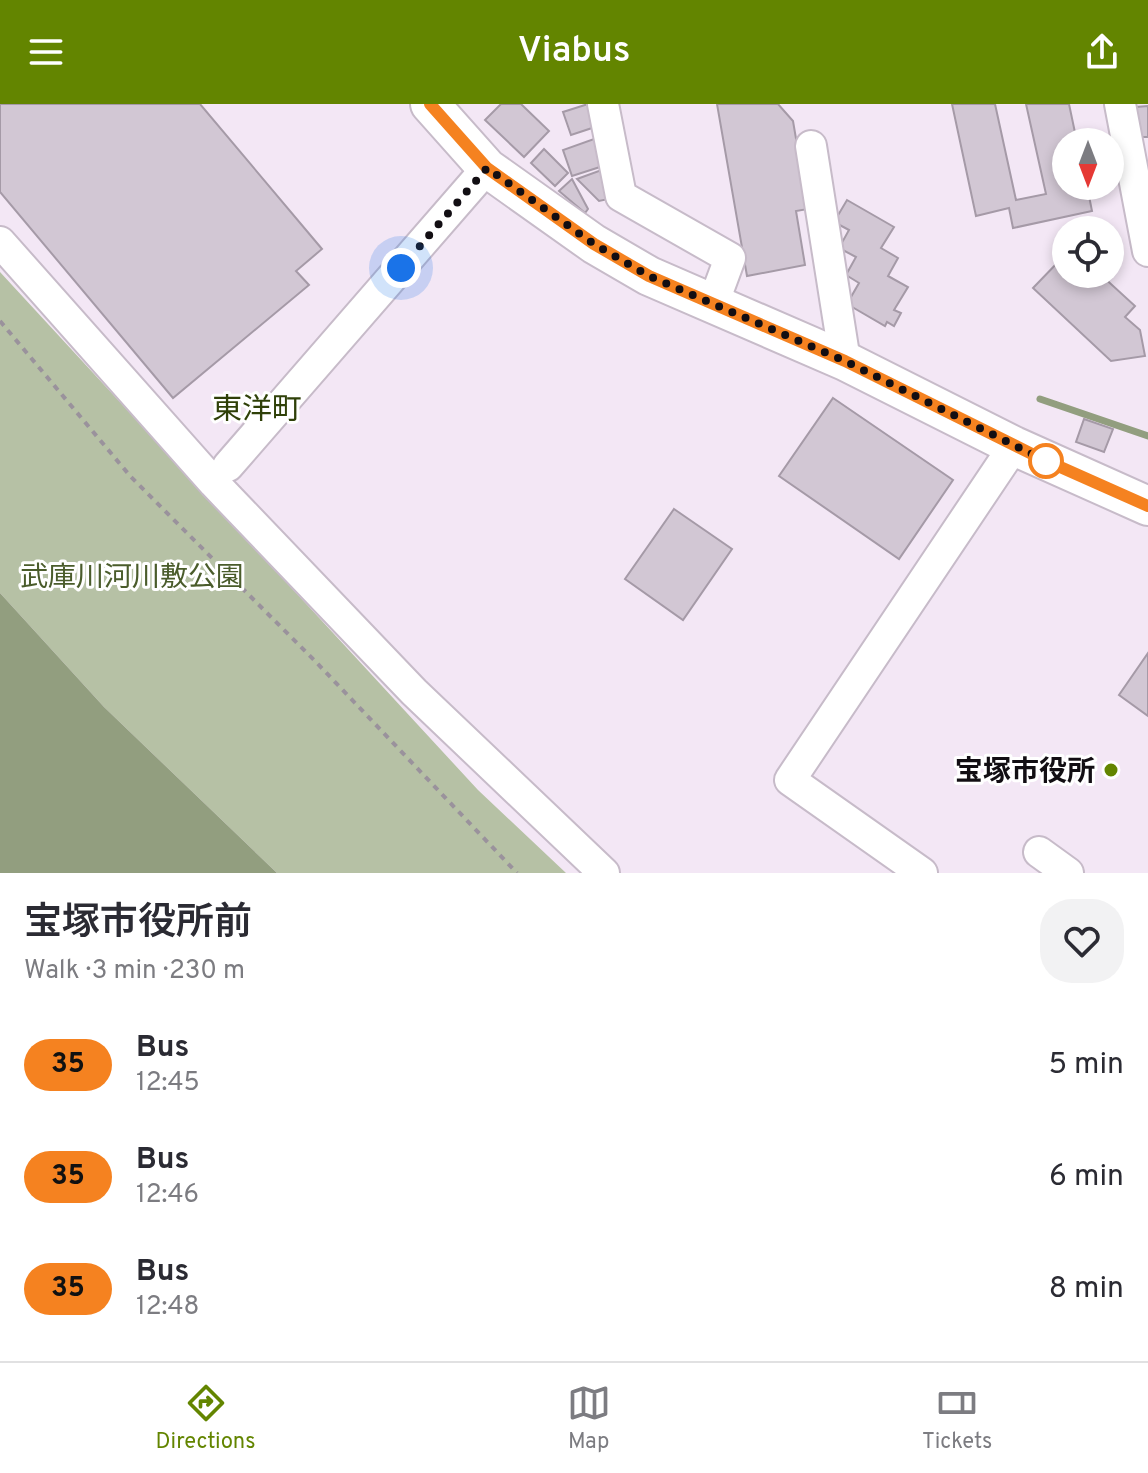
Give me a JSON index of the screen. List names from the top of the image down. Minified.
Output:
{"districts":["東洋町"],"parks":["武庫川河川敷公園"],"places":["宝塚市役所"],"lines":["bus line 35"],"north":"bottom","page":{"header":"Viabus","heading":["宝塚市役所前","Walk · 3 min · 230 m"],"list":[{"mark":"35","name":"Bus","note":"12:45","value":"5 min"},{"mark":"35","name":"Bus","note":"12:46","value":"6 min"},{"mark":"35","name":"Bus","note":"12:48","value":"8 min"}],"tabs":["Directions","Map","Tickets"]}}
